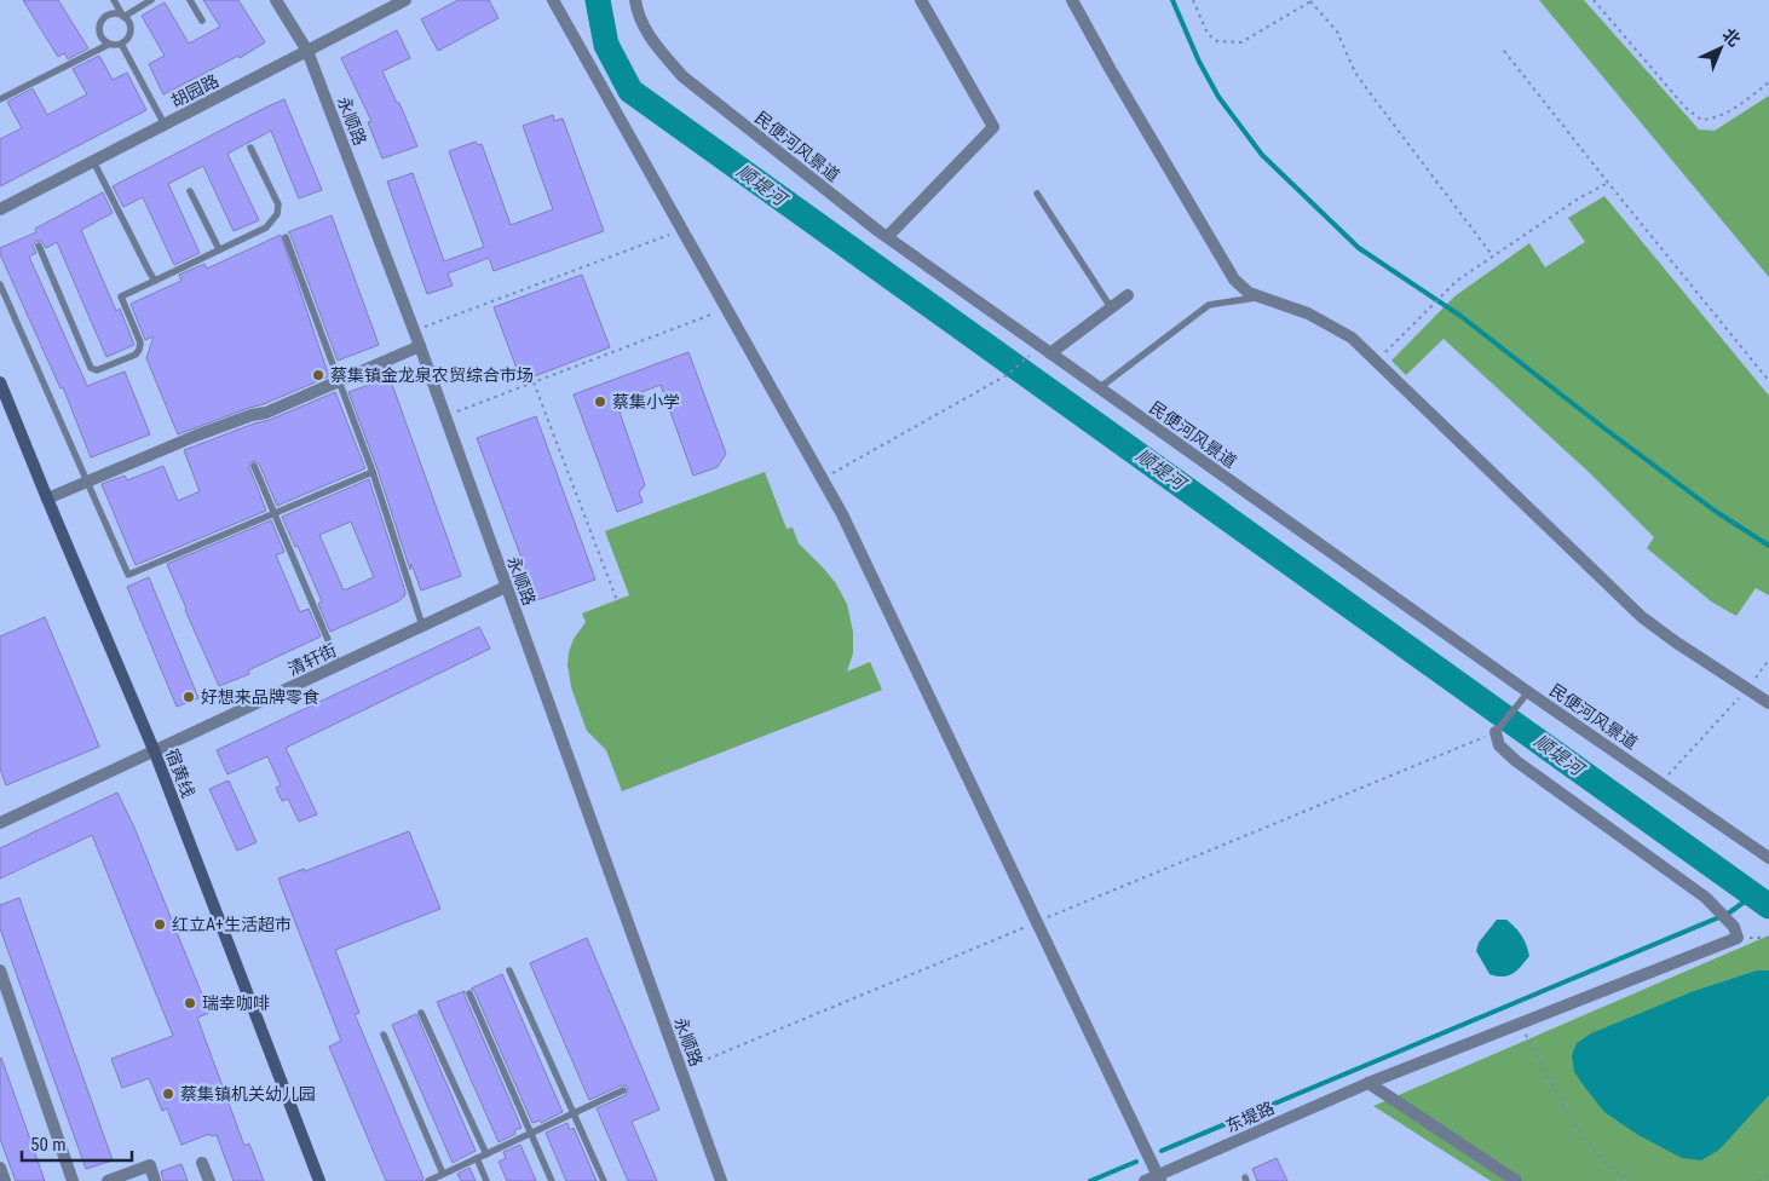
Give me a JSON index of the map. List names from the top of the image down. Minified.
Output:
{"streets":{"main road":["宿黄线"],"street":["胡园路","永顺路","民便河风景道","清轩街","东堤路"]},"crossings":[["胡园路","永顺路"],["永顺路","清轩街"],["清轩街","宿黄线"]],"water":["顺堤河"],"places":["蔡集镇金龙泉农贸综合市场","蔡集小学","好想来品牌零食","红立A+生活超市","瑞幸咖啡","蔡集镇机关幼儿园"],"scale_bar":"50 m","north":"top right"}
